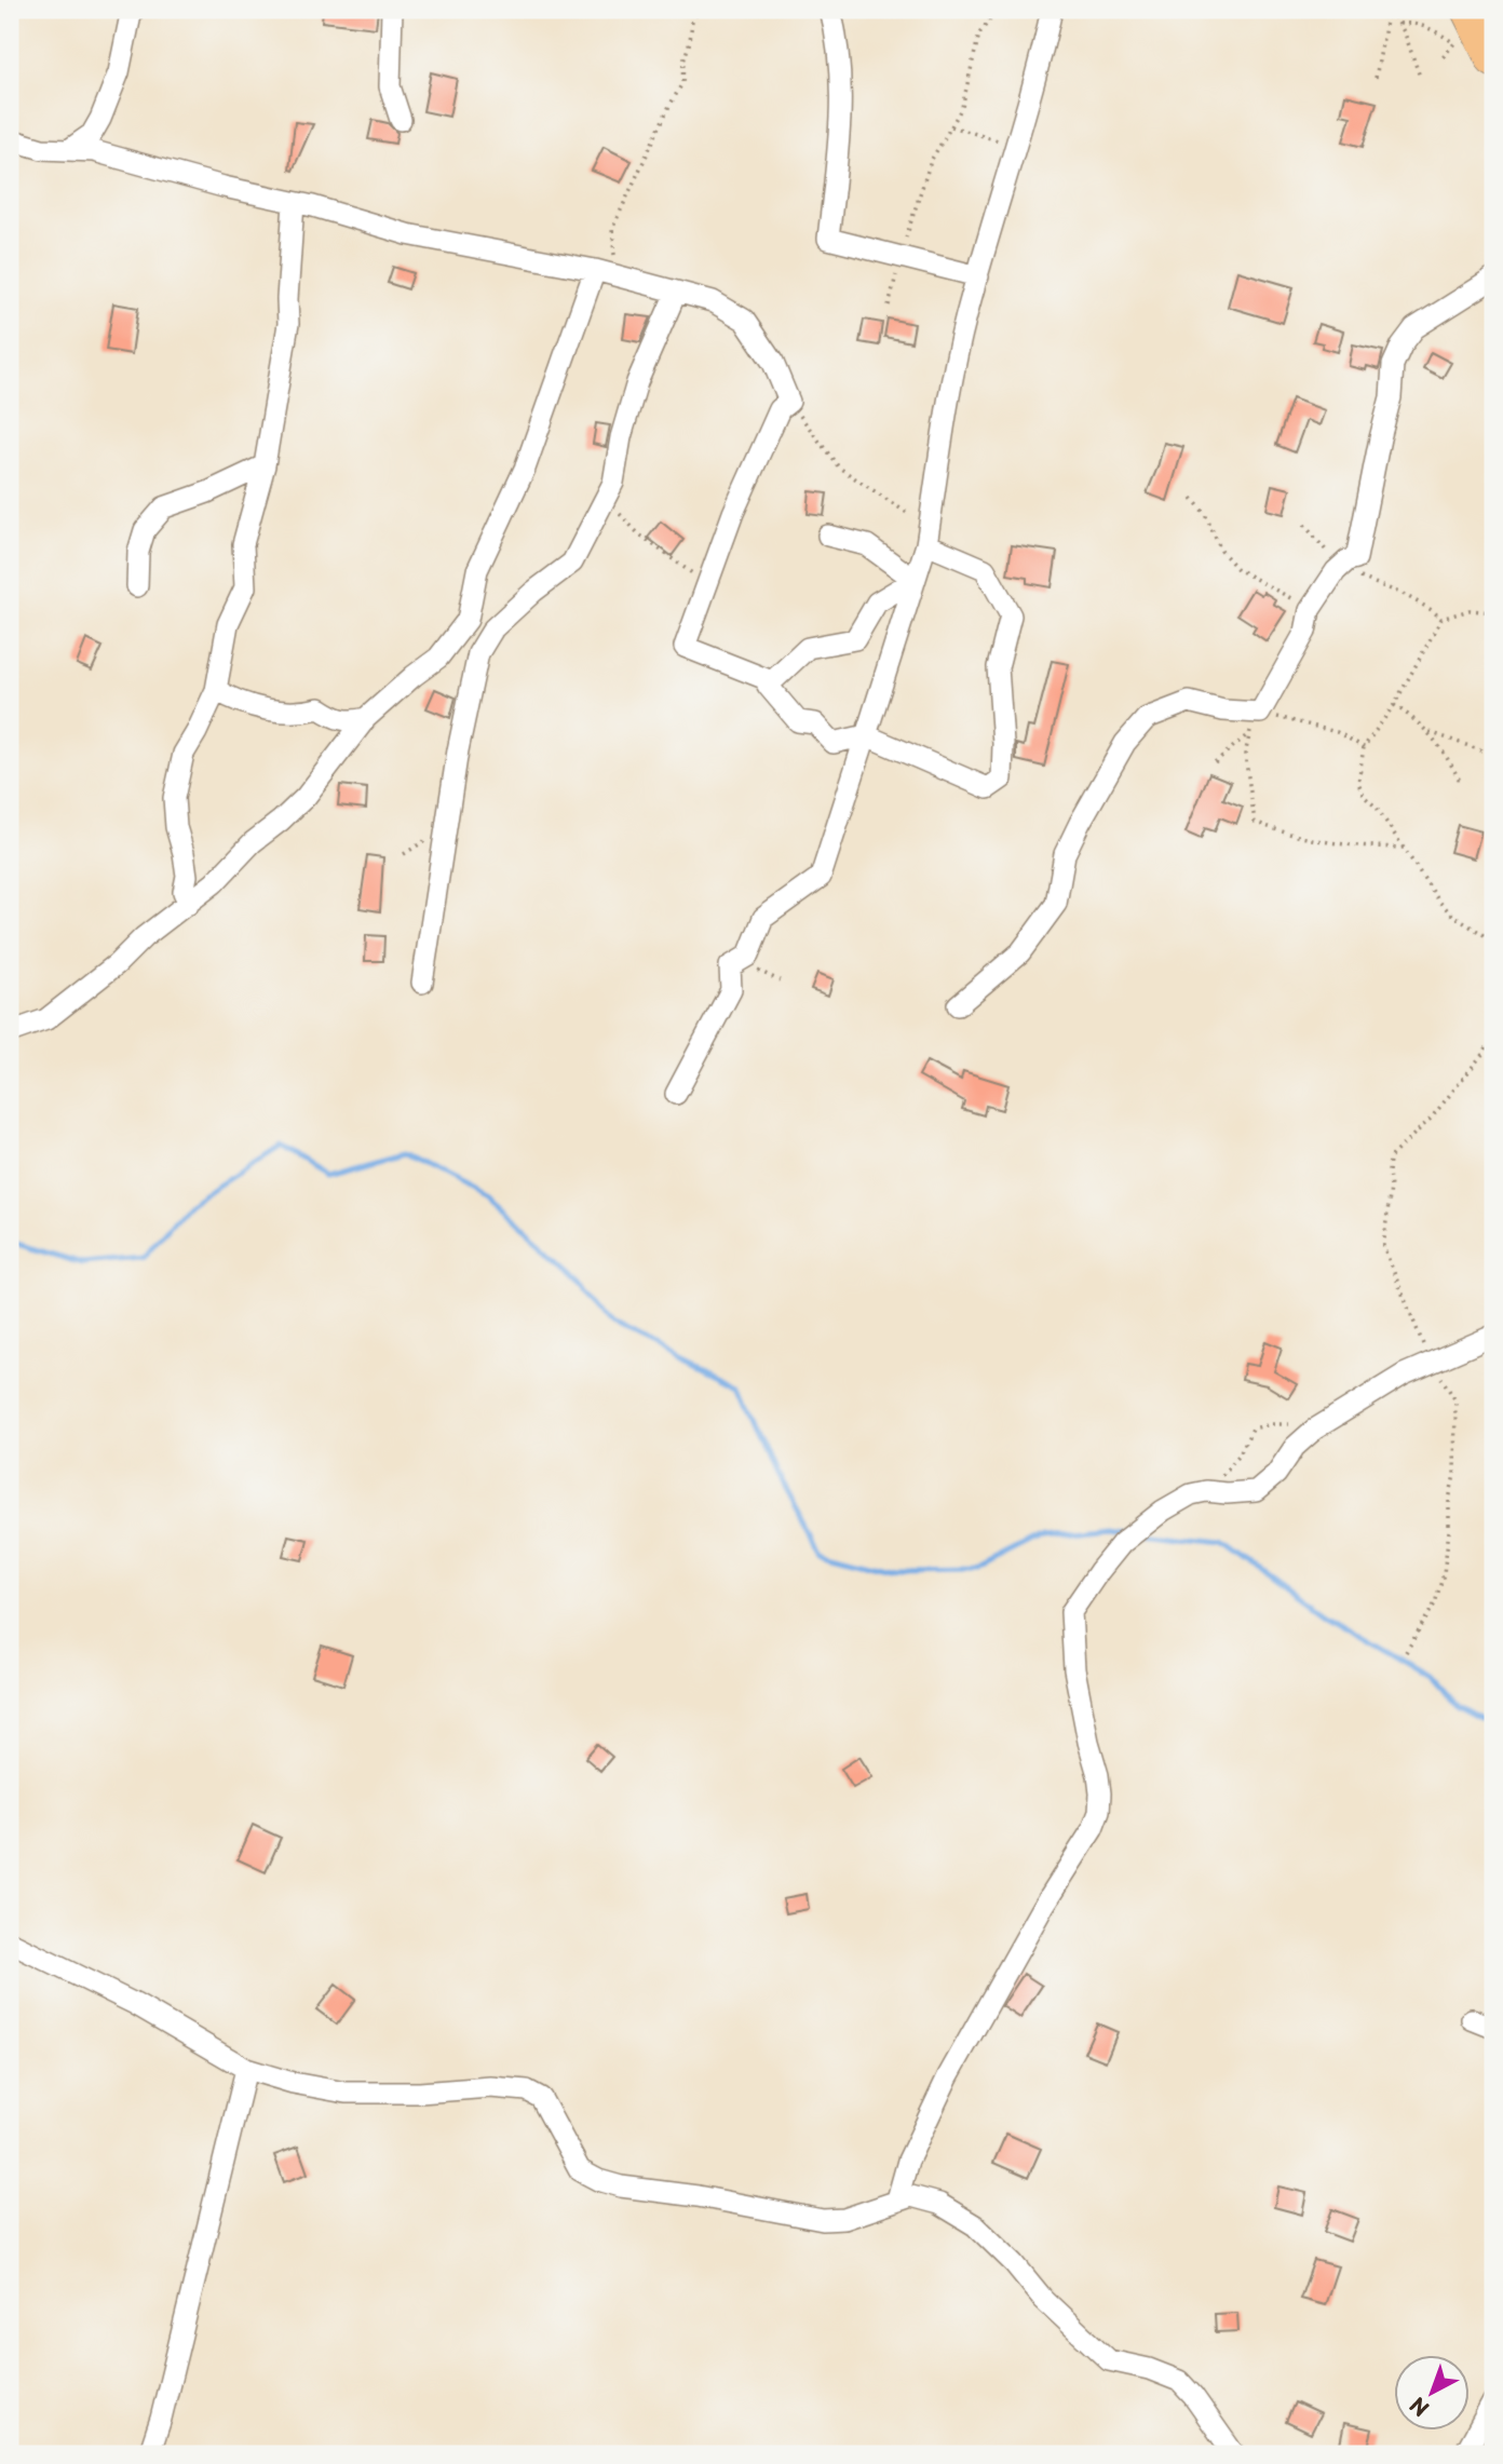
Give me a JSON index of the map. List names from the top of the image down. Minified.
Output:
{"north":"bottom left"}
